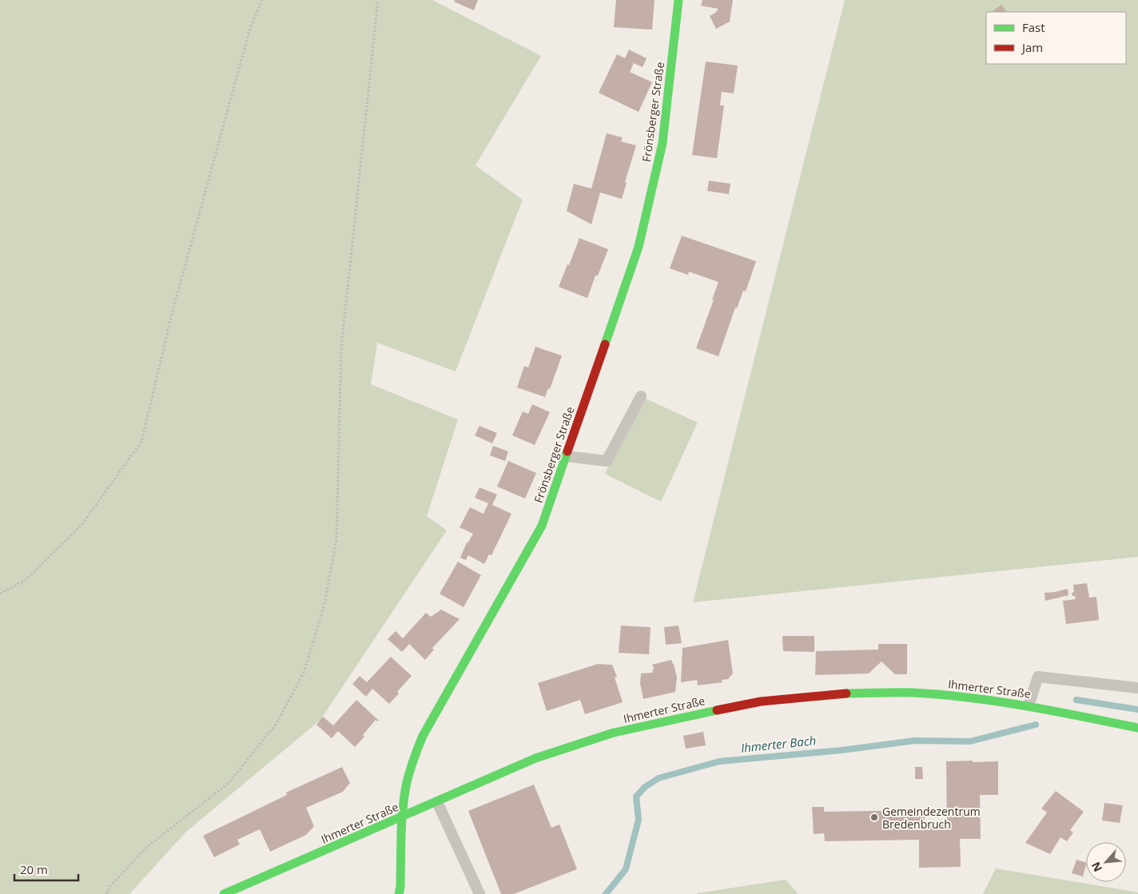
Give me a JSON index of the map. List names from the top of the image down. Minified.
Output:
{"streets":{"main road":["Frönsberger Straße","Ihmerter Straße"]},"water":["Ihmerter Bach"],"places":["Gemeindezentrum Bredenbruch"],"legend":["Fast","Jam"],"scale_bar":"20 m","north":"bottom left"}
